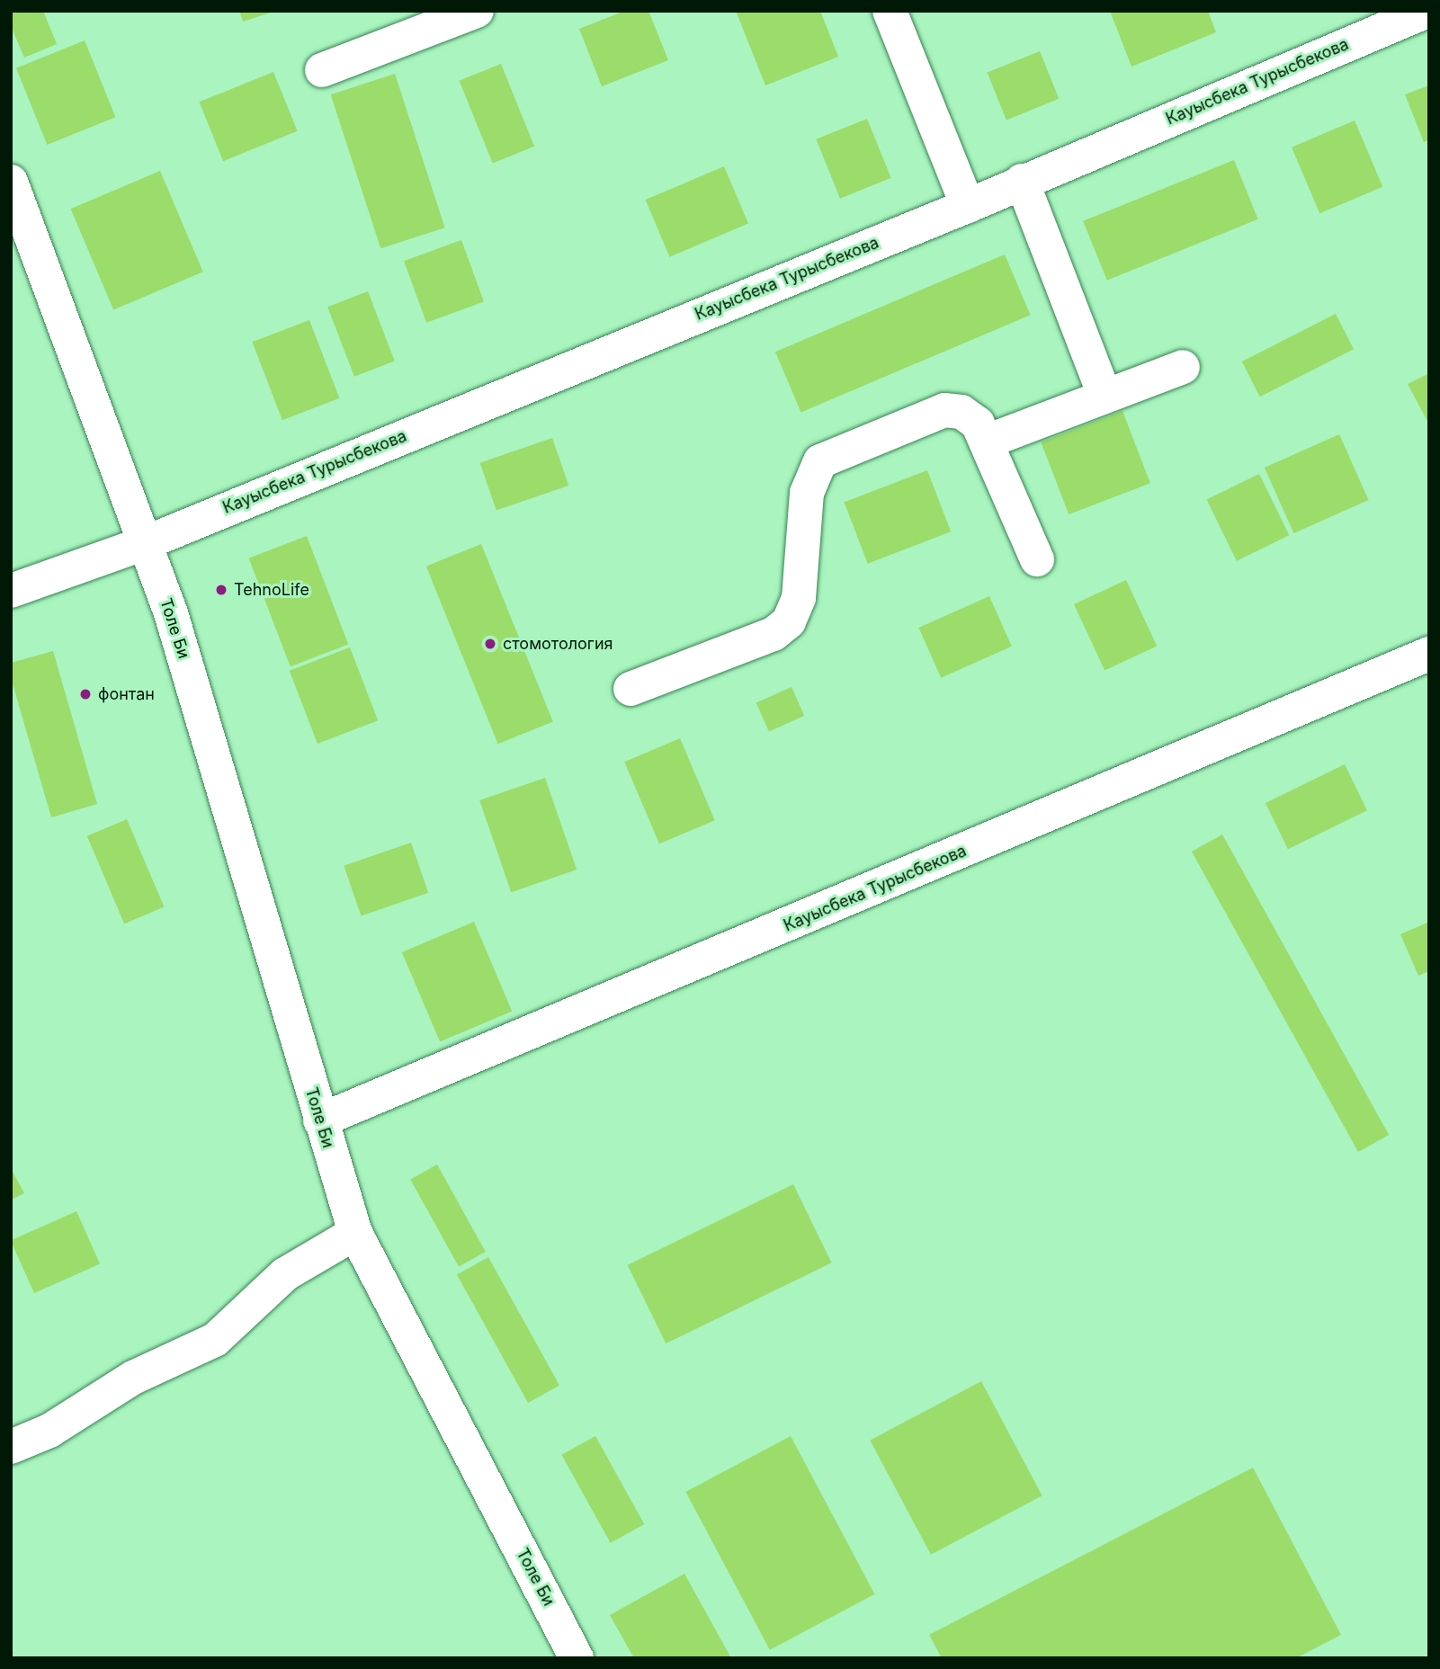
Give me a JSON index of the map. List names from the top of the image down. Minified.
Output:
{"streets":{"street":["Кауысбека Турысбекова","Толе Би"]},"crossings":[["Кауысбека Турысбекова","Толе Би"]],"places":["TehnoLife","стомотология","фонтан"]}
